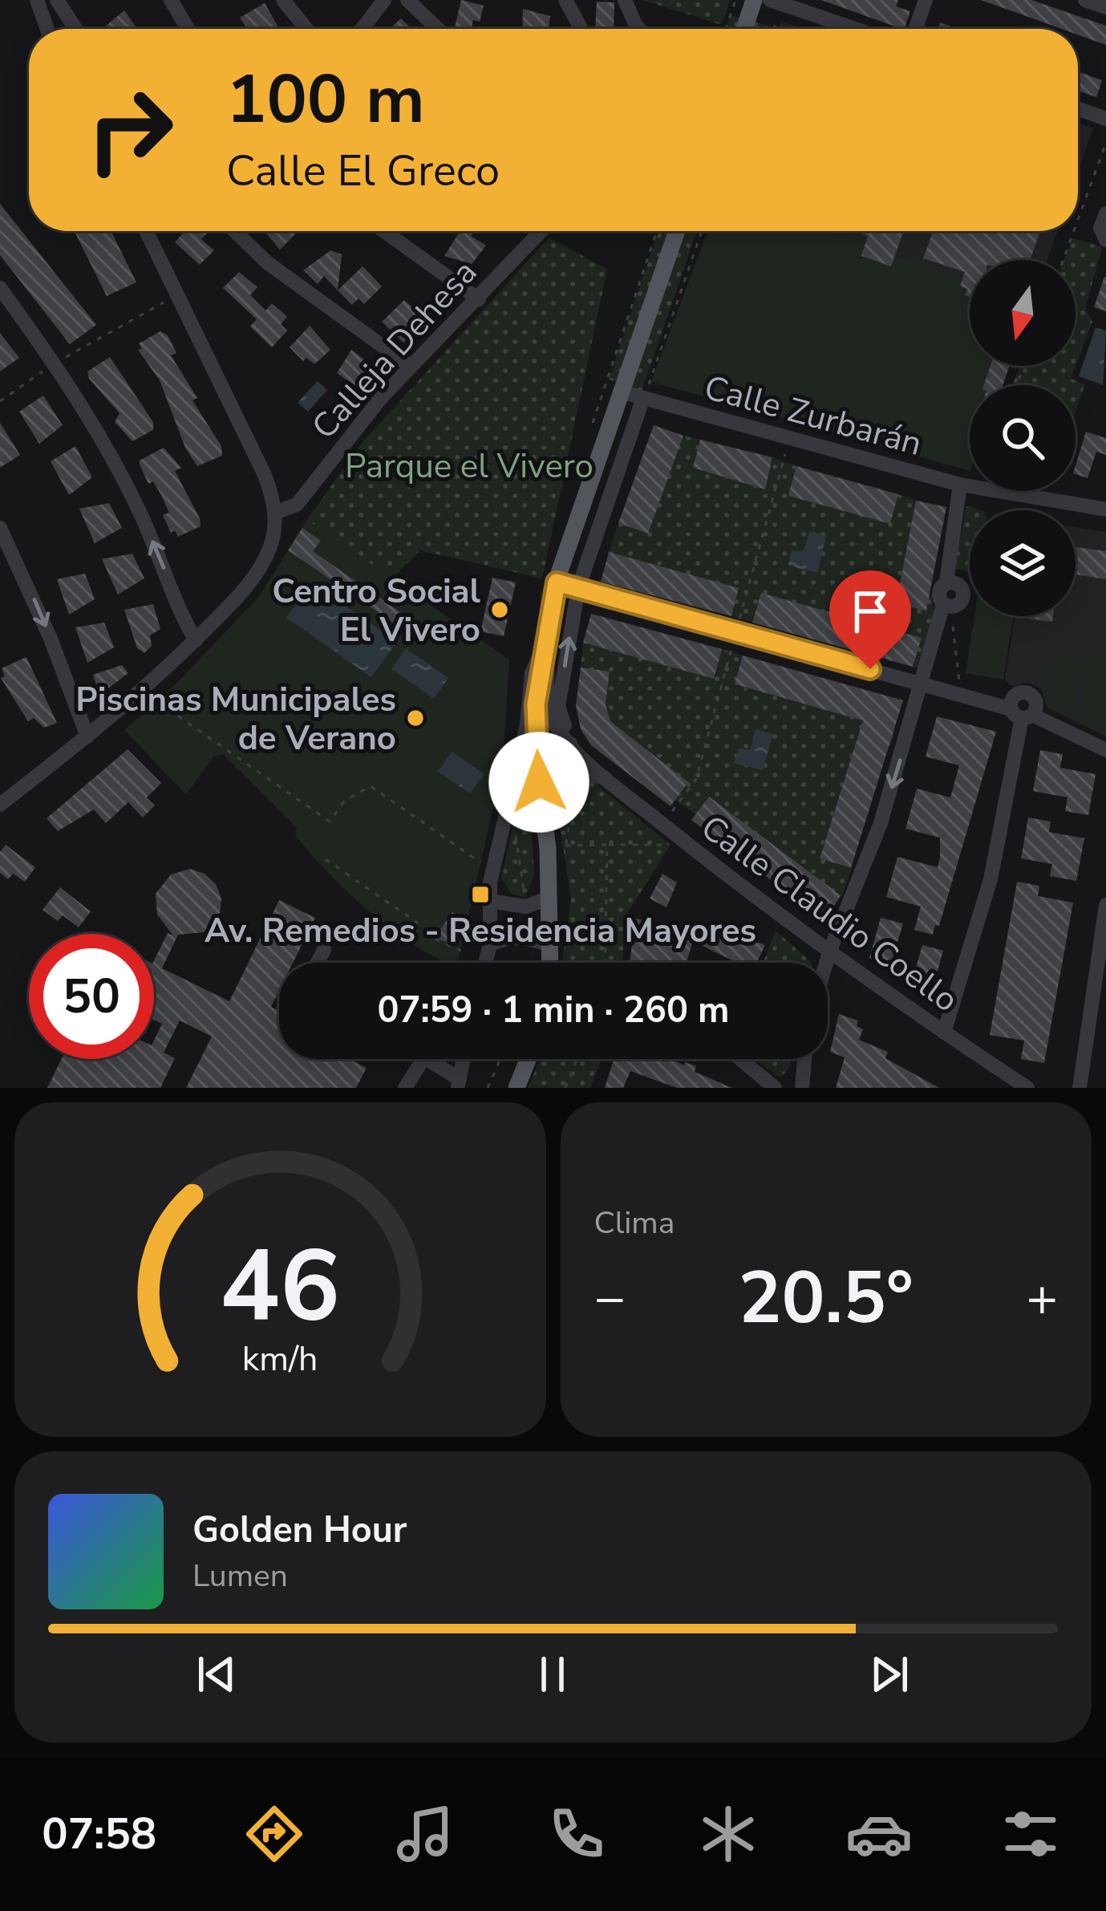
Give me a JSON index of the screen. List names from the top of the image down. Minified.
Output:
{"streets":{"street":["Calleja Dehesa","Calle Zurbarán","Calle Claudio Coello"]},"parks":["Parque el Vivero"],"places":{"other":["Centro Social El Vivero","Piscinas Municipales de Verano"],"transit":["Av. Remedios - Residencia Mayores"]},"north":"bottom","page":{"turn":["100 m","Calle El Greco"],"limit":"50","trip":"07:59 · 1 min · 260 m","tile":"Clima","heat":["−","20.5°","+"],"song":["Golden Hour","Lumen"],"tabs":"07:58","gauge":["46","km/h"]}}
